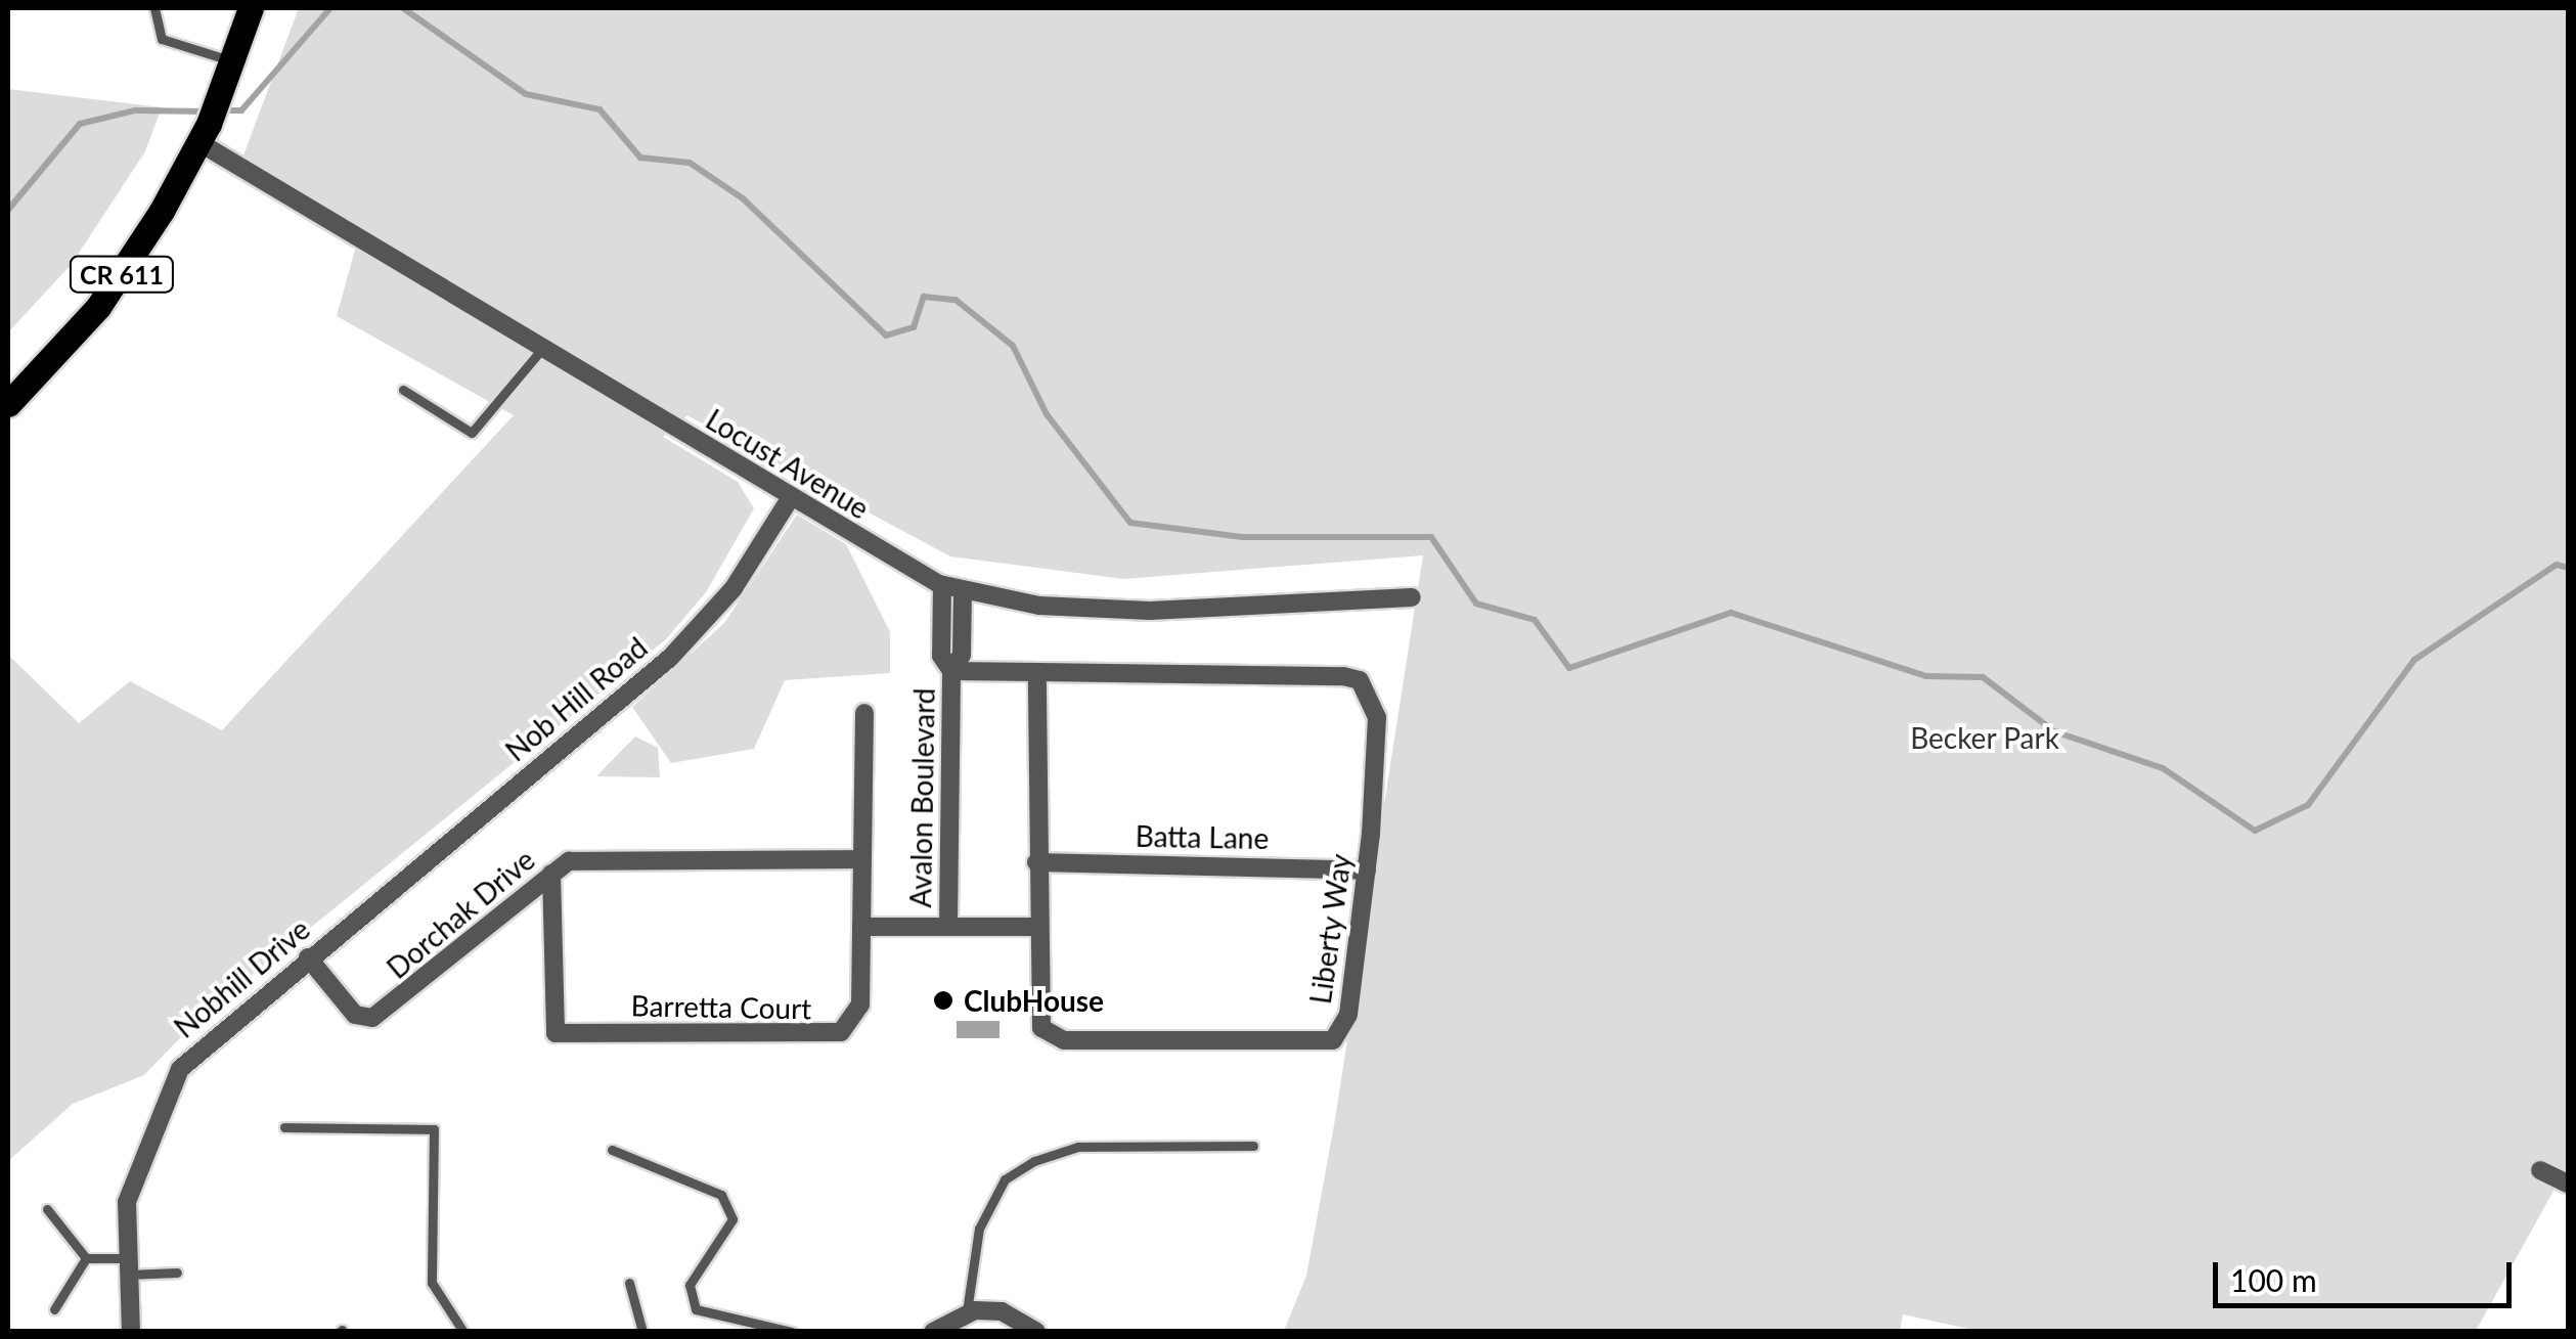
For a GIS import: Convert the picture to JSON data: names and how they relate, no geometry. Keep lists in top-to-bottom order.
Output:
{
  "streets": {
    "main road": ["CR 611"],
    "street": [
      "Locust Avenue",
      "Nob Hill Road",
      "Avalon Boulevard",
      "Batta Lane",
      "Dorchak Drive",
      "Liberty Way",
      "Nobhill Drive",
      "Barretta Court"
    ]
  },
  "crossings": [
    ["CR 611", "Locust Avenue"],
    ["Locust Avenue", "Nob Hill Road"],
    ["Locust Avenue", "Avalon Boulevard"],
    ["Nob Hill Road", "Nobhill Drive"],
    ["Avalon Boulevard", "Liberty Way"],
    ["Avalon Boulevard", "Barretta Court"],
    ["Batta Lane", "Liberty Way"],
    ["Dorchak Drive", "Nobhill Drive"],
    ["Dorchak Drive", "Barretta Court"]
  ],
  "parks": ["Becker Park"],
  "places": ["ClubHouse"],
  "scale_bar": "100 m"
}
